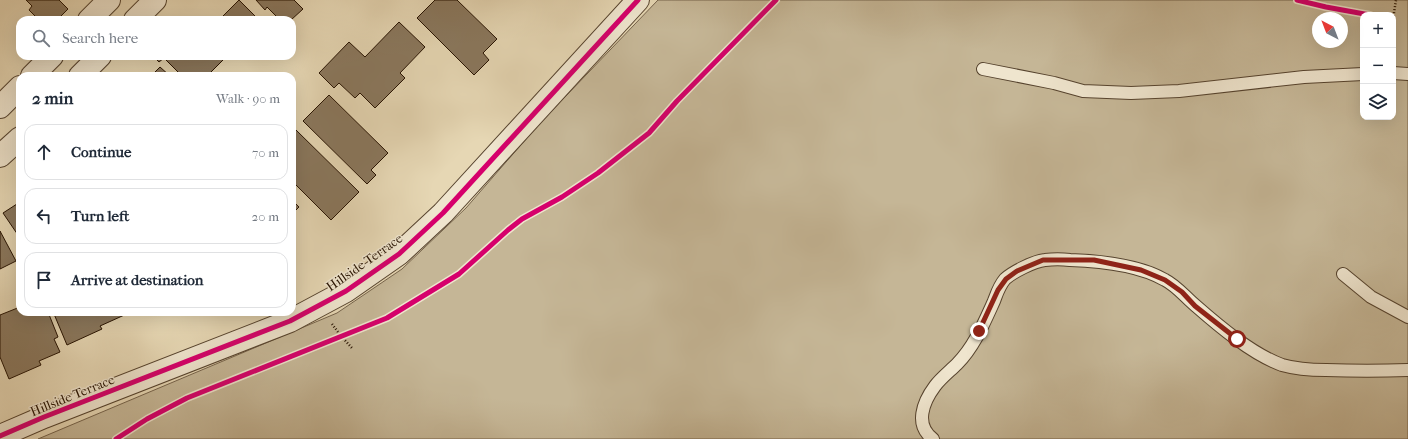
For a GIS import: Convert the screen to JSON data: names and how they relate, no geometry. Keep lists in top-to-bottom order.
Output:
{
  "streets": {
    "street": ["Hillside Terrace"]
  },
  "north": "top left",
  "page": {
    "map_buttons": ["+", "−"],
    "search": "Search here",
    "heading": ["2 min", "Walk · 90 m"],
    "list": [
      ["Continue", "70 m"],
      ["Turn left", "20 m"],
      "Arrive at destination"
    ]
  }
}
